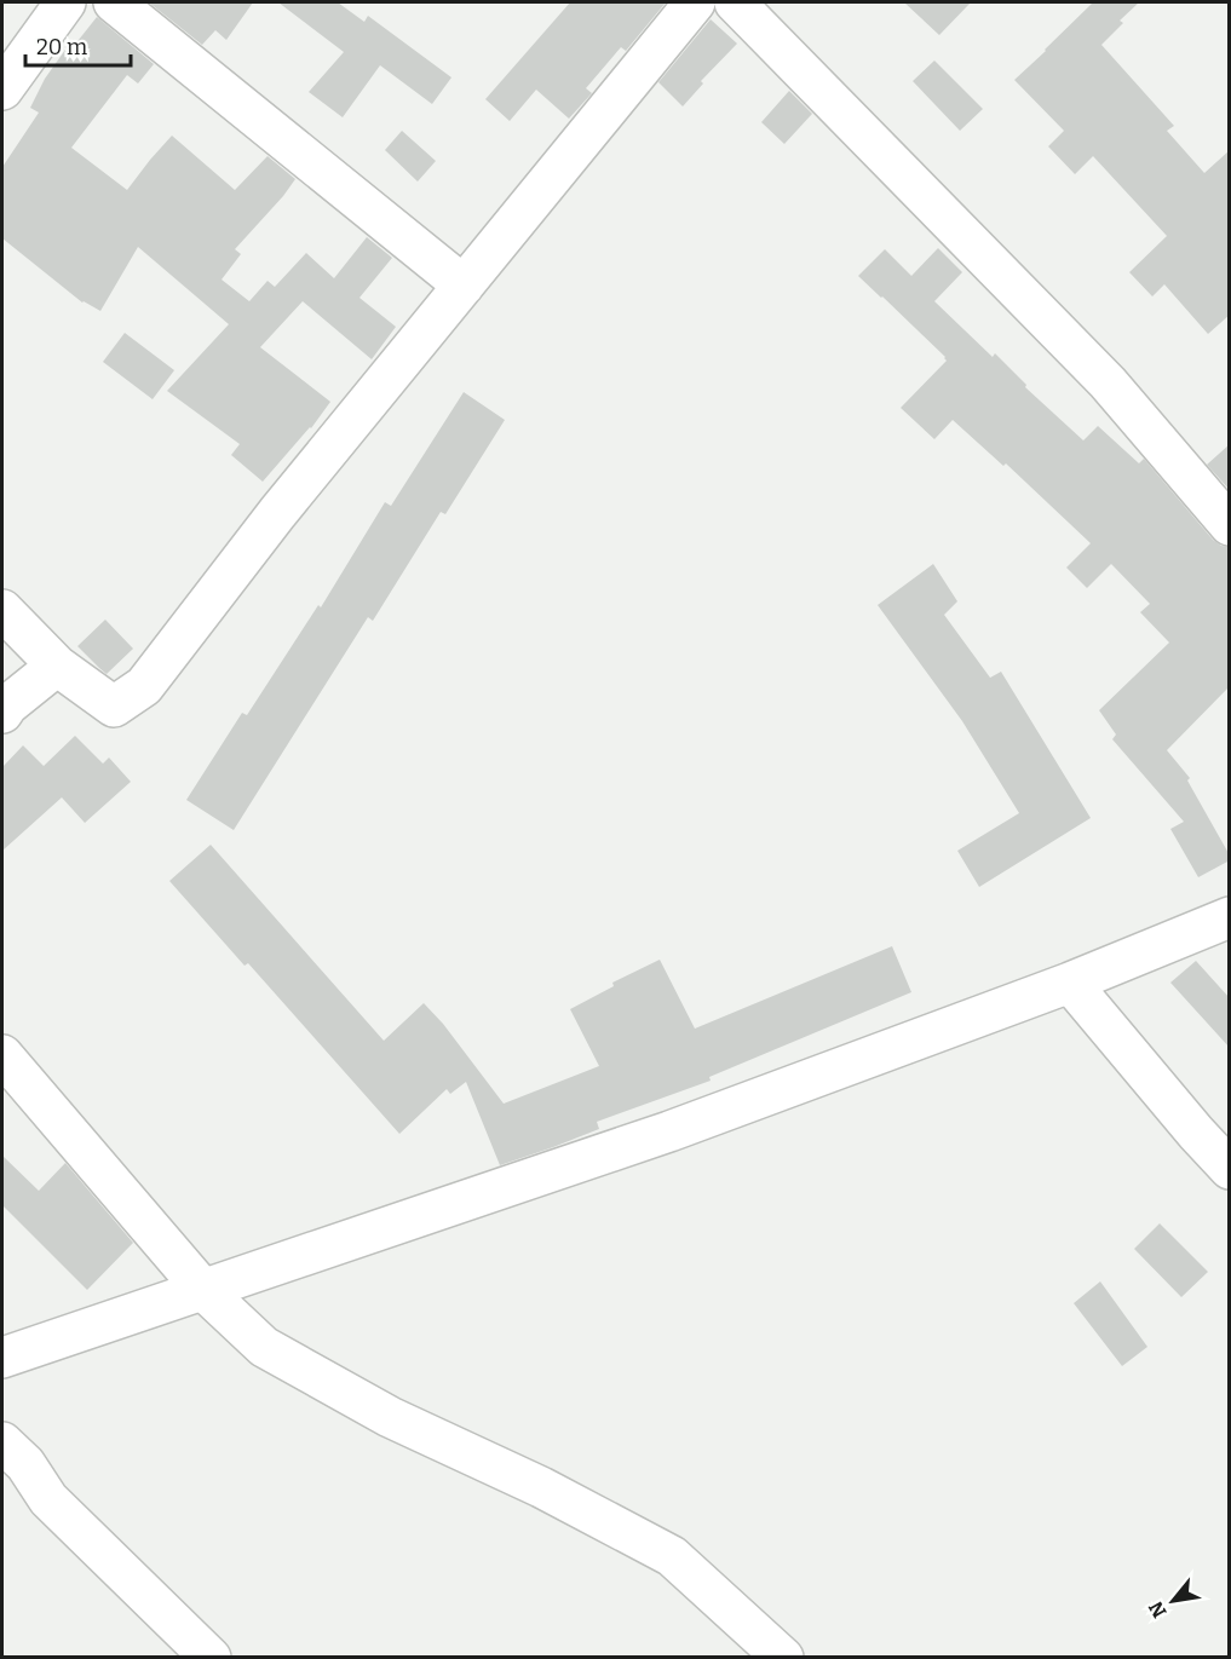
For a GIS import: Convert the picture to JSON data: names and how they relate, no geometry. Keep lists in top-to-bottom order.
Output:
{
  "scale_bar": "20 m",
  "north": "bottom left"
}
